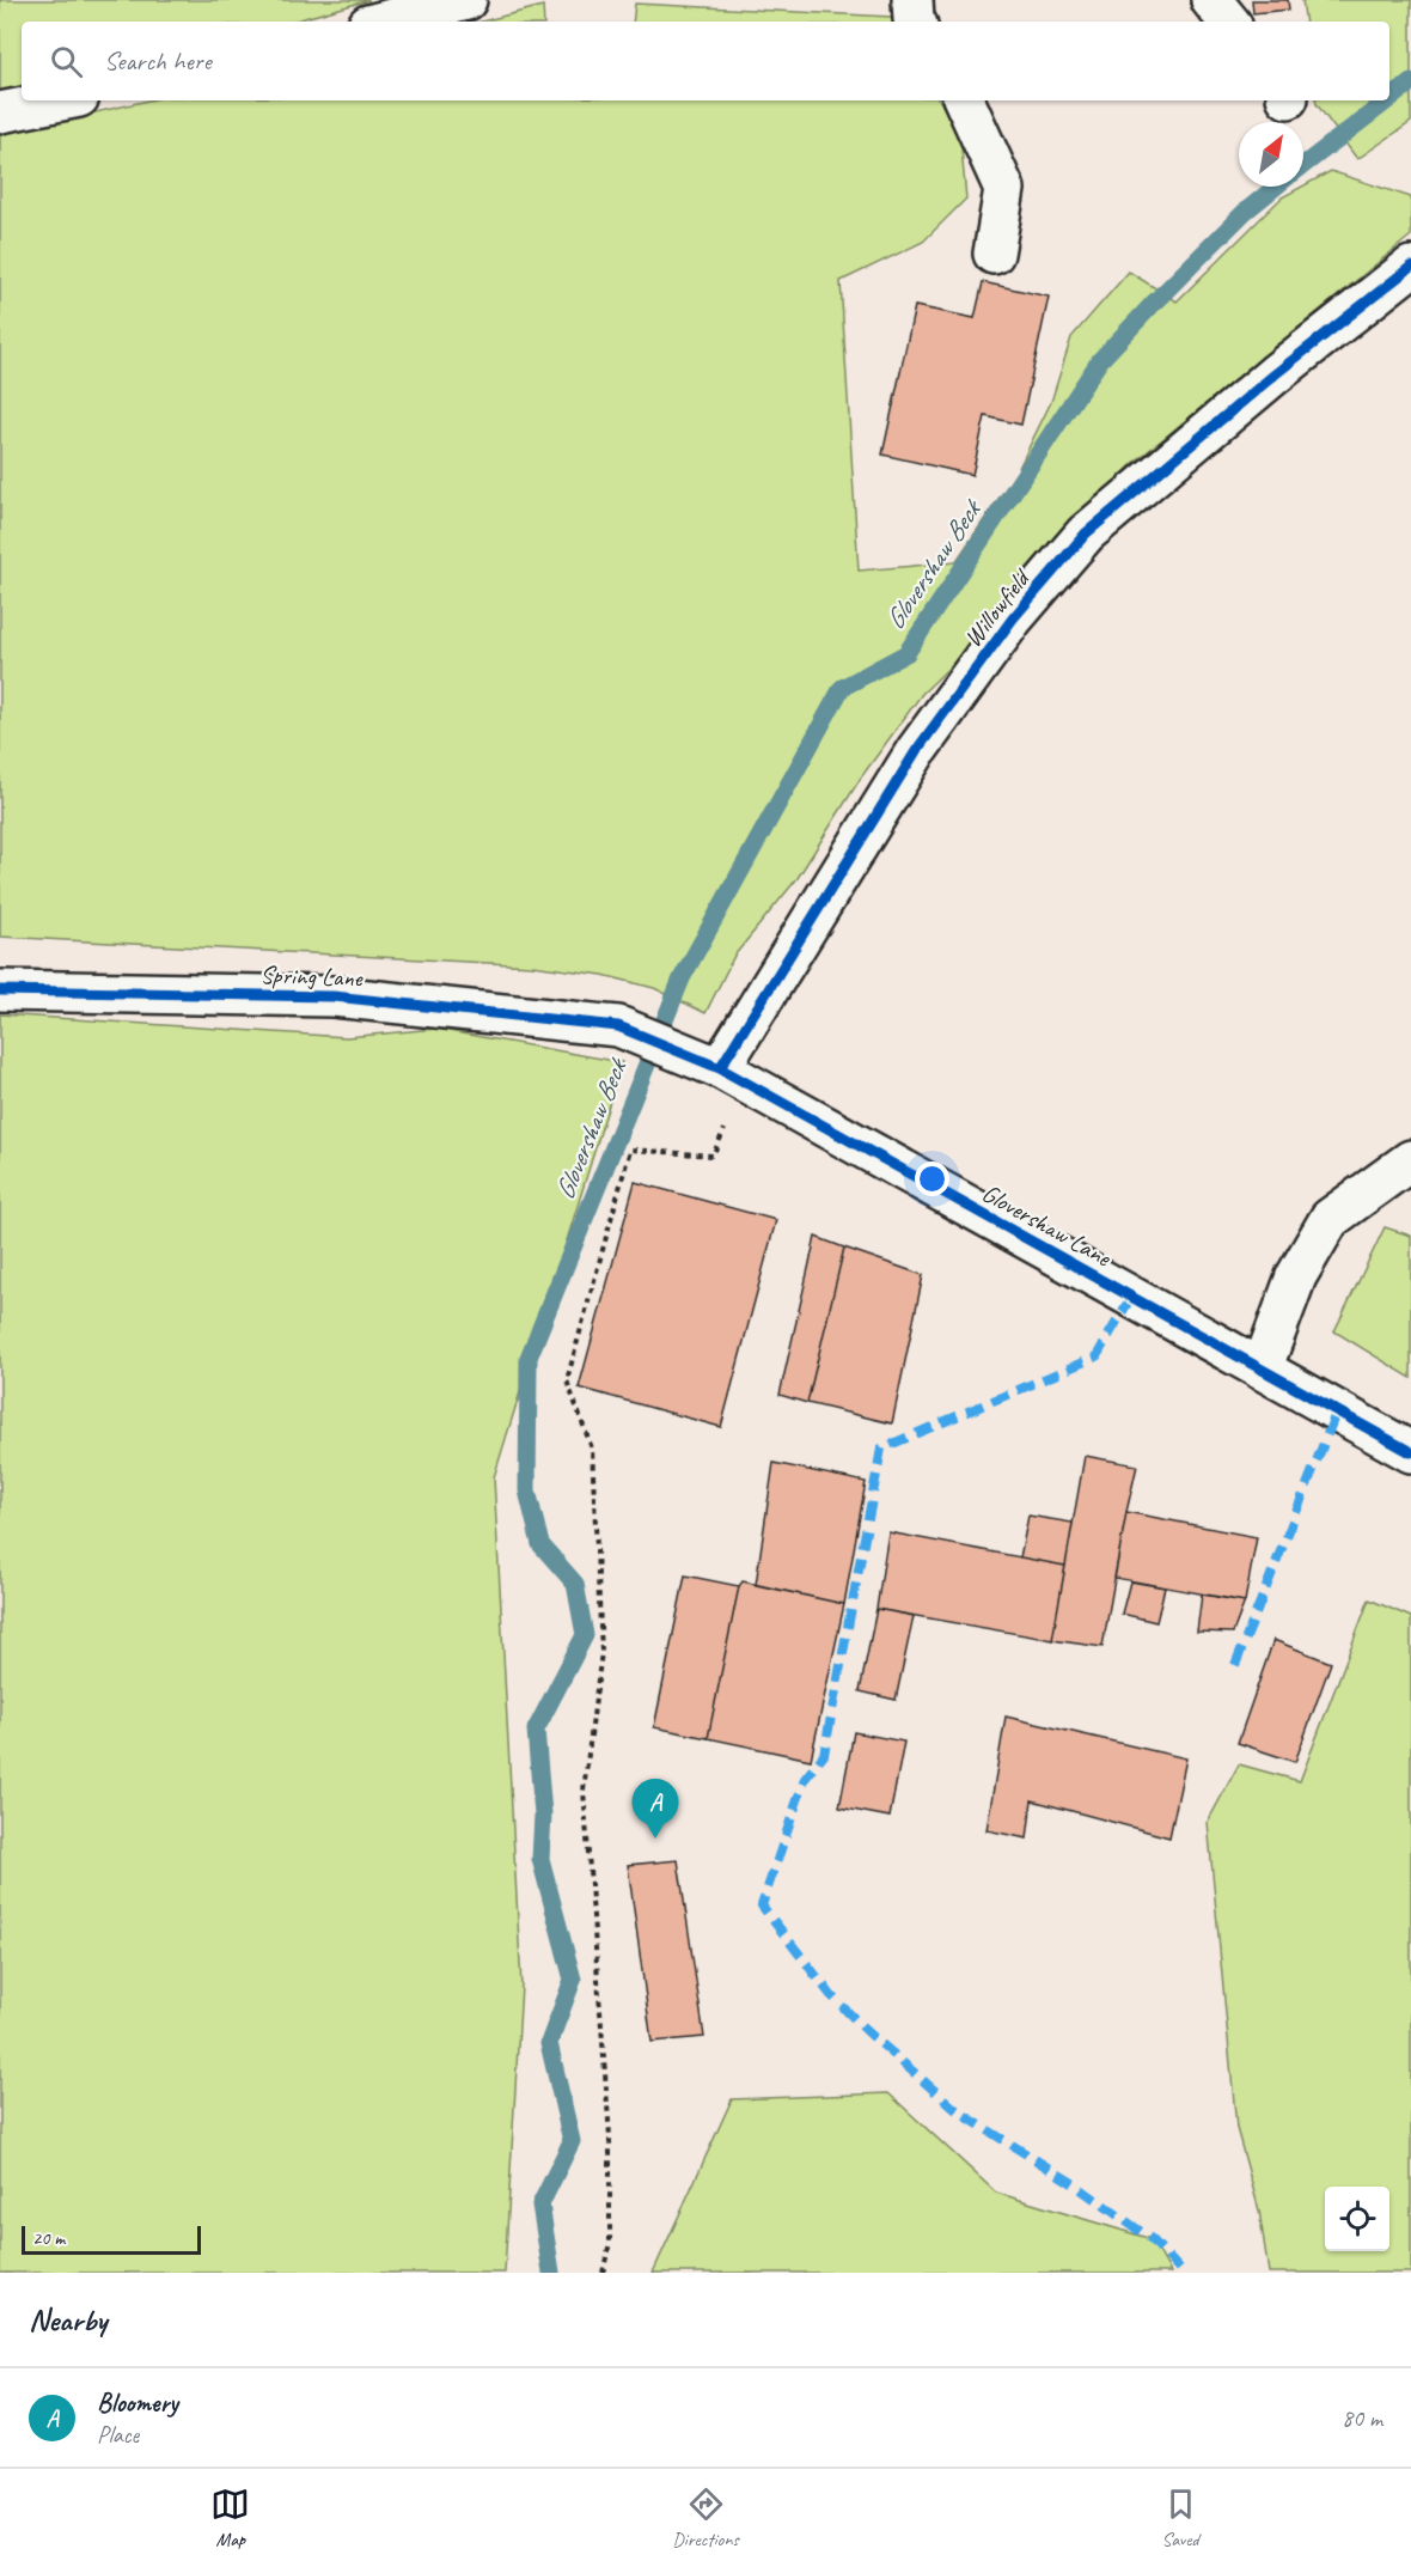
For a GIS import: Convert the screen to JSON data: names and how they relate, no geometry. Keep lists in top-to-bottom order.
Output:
{
  "streets": {
    "street": ["Willowfield", "Spring Lane", "Glovershaw Lane"]
  },
  "crossings": [
    ["Willowfield", "Glovershaw Lane"],
    ["Spring Lane", "Glovershaw Lane"]
  ],
  "water": ["Glovershaw Beck"],
  "scale_bar": "20 m",
  "north": "top right",
  "page": {
    "search": "Search here",
    "pins": "A",
    "scale": "20 m",
    "heading": "Nearby",
    "list": [
      {
        "mark": "A",
        "name": "Bloomery",
        "note": "Place",
        "value": "80 m"
      }
    ],
    "nav": ["Map", "Directions", "Saved"]
  }
}
